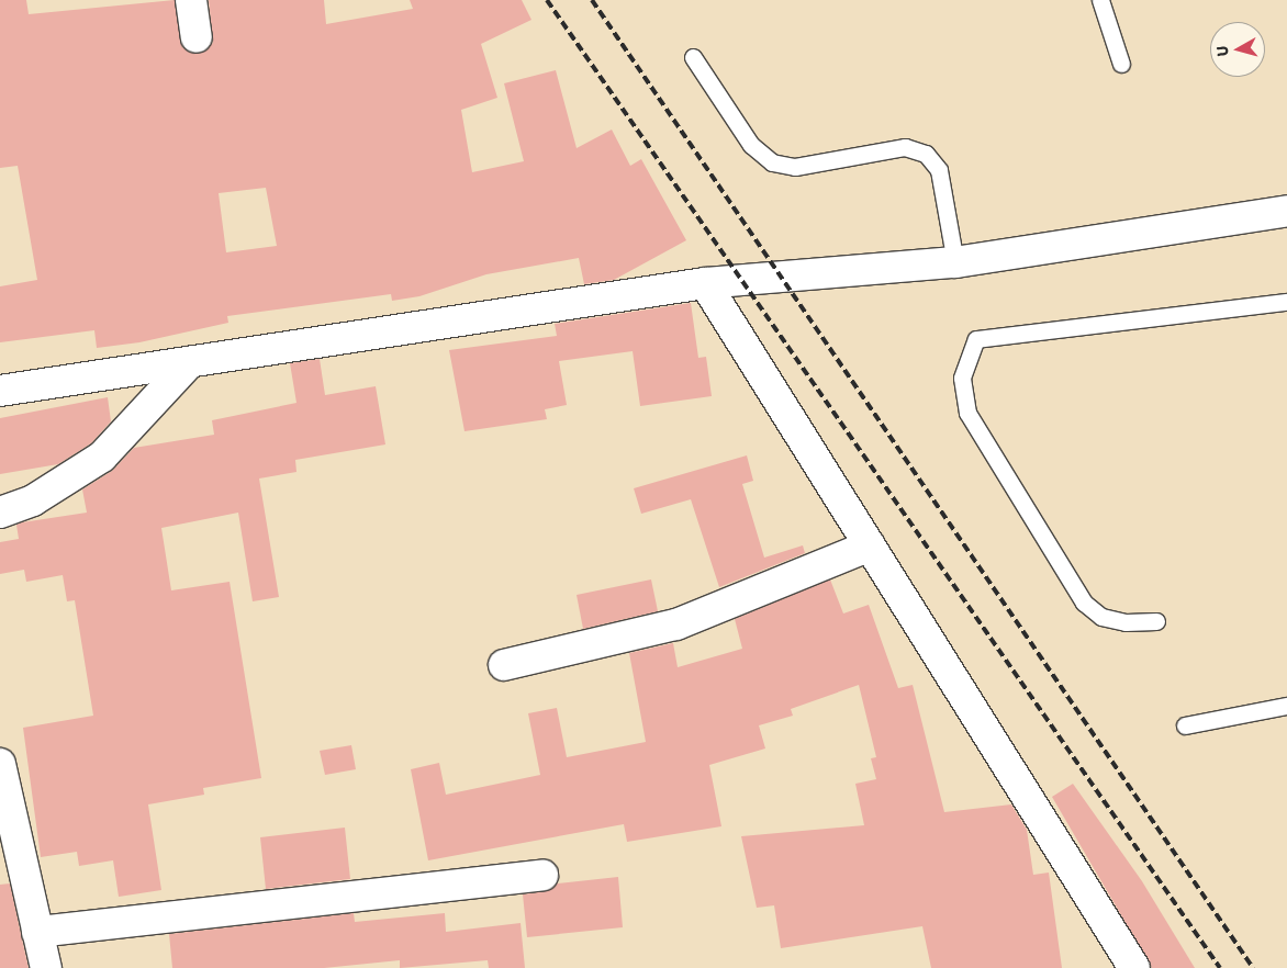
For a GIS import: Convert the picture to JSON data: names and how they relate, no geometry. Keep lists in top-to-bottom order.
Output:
{
  "north": "left"
}
